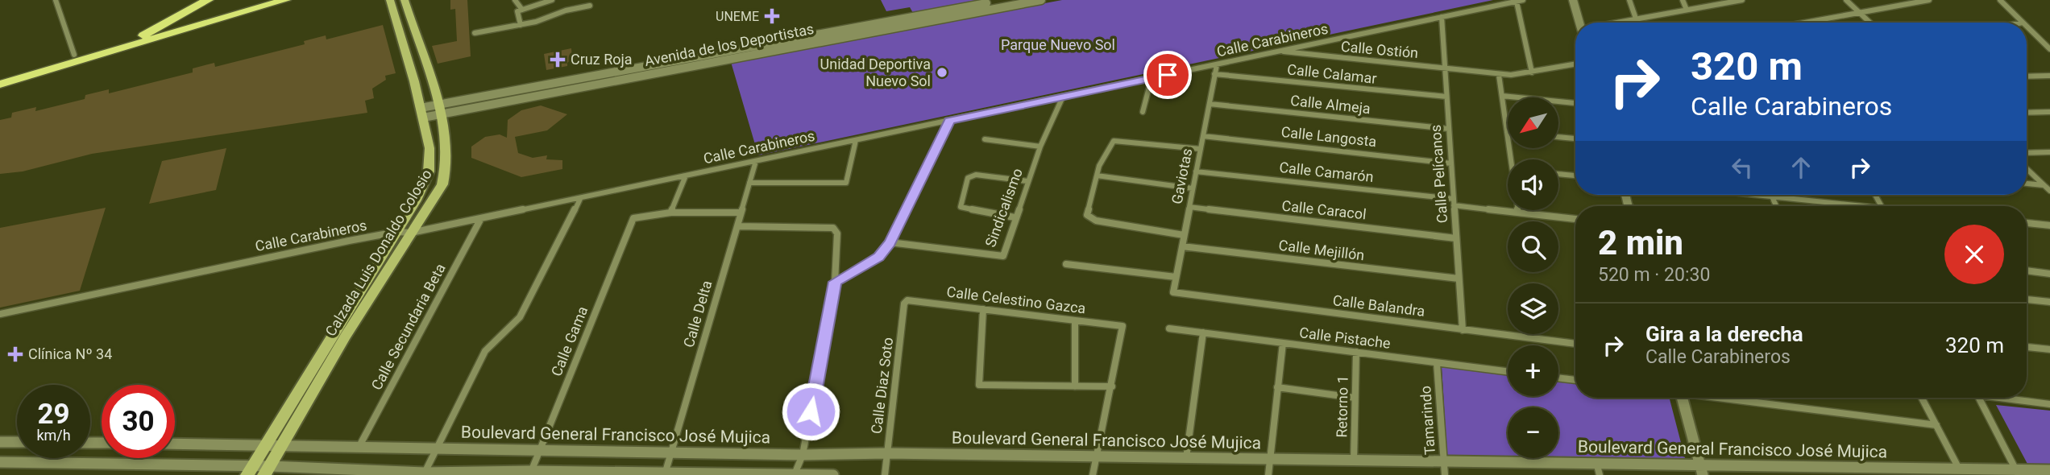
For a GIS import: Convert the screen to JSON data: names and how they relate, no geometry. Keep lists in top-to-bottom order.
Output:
{
  "streets": {
    "main road": ["Calzada Luis Donaldo Colosio"],
    "street": [
      "Calle Carabineros",
      "Avenida de los Deportistas",
      "Calle Ostión",
      "Calle Calamar",
      "Calle Almeja",
      "Calle Langosta",
      "Calle Camarón",
      "Calle Pelícanos",
      "Gaviotas",
      "Sindicalismo",
      "Calle Caracol",
      "Calle Mejillón",
      "Calle Celestino Gazca",
      "Calle Balandra",
      "Calle Delta",
      "Calle Secundaria Beta",
      "Calle Pistache",
      "Calle Gama",
      "Calle Diaz Soto",
      "Retorno 1",
      "Tamarindo",
      "Boulevard General Francisco José Mujica"
    ]
  },
  "crossings": [
    ["Calle Carabineros", "Calle Ostión"],
    ["Calle Carabineros", "Calle Pelícanos"],
    ["Calle Carabineros", "Gaviotas"],
    ["Calle Carabineros", "Sindicalismo"],
    ["Calle Carabineros", "Calzada Luis Donaldo Colosio"],
    ["Calle Carabineros", "Calle Delta"],
    ["Calle Carabineros", "Calle Secundaria Beta"],
    ["Avenida de los Deportistas", "Calzada Luis Donaldo Colosio"],
    ["Calle Ostión", "Calle Pelícanos"],
    ["Calle Calamar", "Calle Pelícanos"],
    ["Calle Calamar", "Gaviotas"],
    ["Calle Almeja", "Calle Pelícanos"],
    ["Calle Almeja", "Gaviotas"],
    ["Calle Langosta", "Calle Pelícanos"],
    ["Calle Langosta", "Gaviotas"],
    ["Calle Camarón", "Calle Pelícanos"],
    ["Calle Camarón", "Gaviotas"],
    ["Calle Pelícanos", "Calle Caracol"],
    ["Calle Pelícanos", "Calle Mejillón"],
    ["Calle Pelícanos", "Calle Balandra"],
    ["Gaviotas", "Calle Caracol"],
    ["Gaviotas", "Calle Mejillón"],
    ["Gaviotas", "Calle Balandra"],
    ["Calzada Luis Donaldo Colosio", "Boulevard General Francisco José Mujica"],
    ["Calle Celestino Gazca", "Calle Diaz Soto"],
    ["Calle Delta", "Boulevard General Francisco José Mujica"],
    ["Calle Secundaria Beta", "Boulevard General Francisco José Mujica"],
    ["Calle Pistache", "Retorno 1"],
    ["Calle Pistache", "Tamarindo"],
    ["Calle Gama", "Boulevard General Francisco José Mujica"],
    ["Calle Diaz Soto", "Boulevard General Francisco José Mujica"],
    ["Retorno 1", "Boulevard General Francisco José Mujica"],
    ["Tamarindo", "Boulevard General Francisco José Mujica"]
  ],
  "parks": ["Parque Nuevo Sol"],
  "places": {
    "health": ["UNEME", "Cruz Roja", "Clínica Nº 34"],
    "other": ["Unidad Deportiva Nuevo Sol"]
  },
  "north": "bottom left",
  "page": {
    "turn": ["320 m", "Calle Carabineros"],
    "map_buttons": ["+", "−"],
    "heading": ["2 min", "520 m · 20:30"],
    "list": [
      {
        "name": "Gira a la derecha",
        "note": "Calle Carabineros",
        "value": "320 m"
      }
    ],
    "speed": "29 km/h",
    "limit": "30"
  }
}
